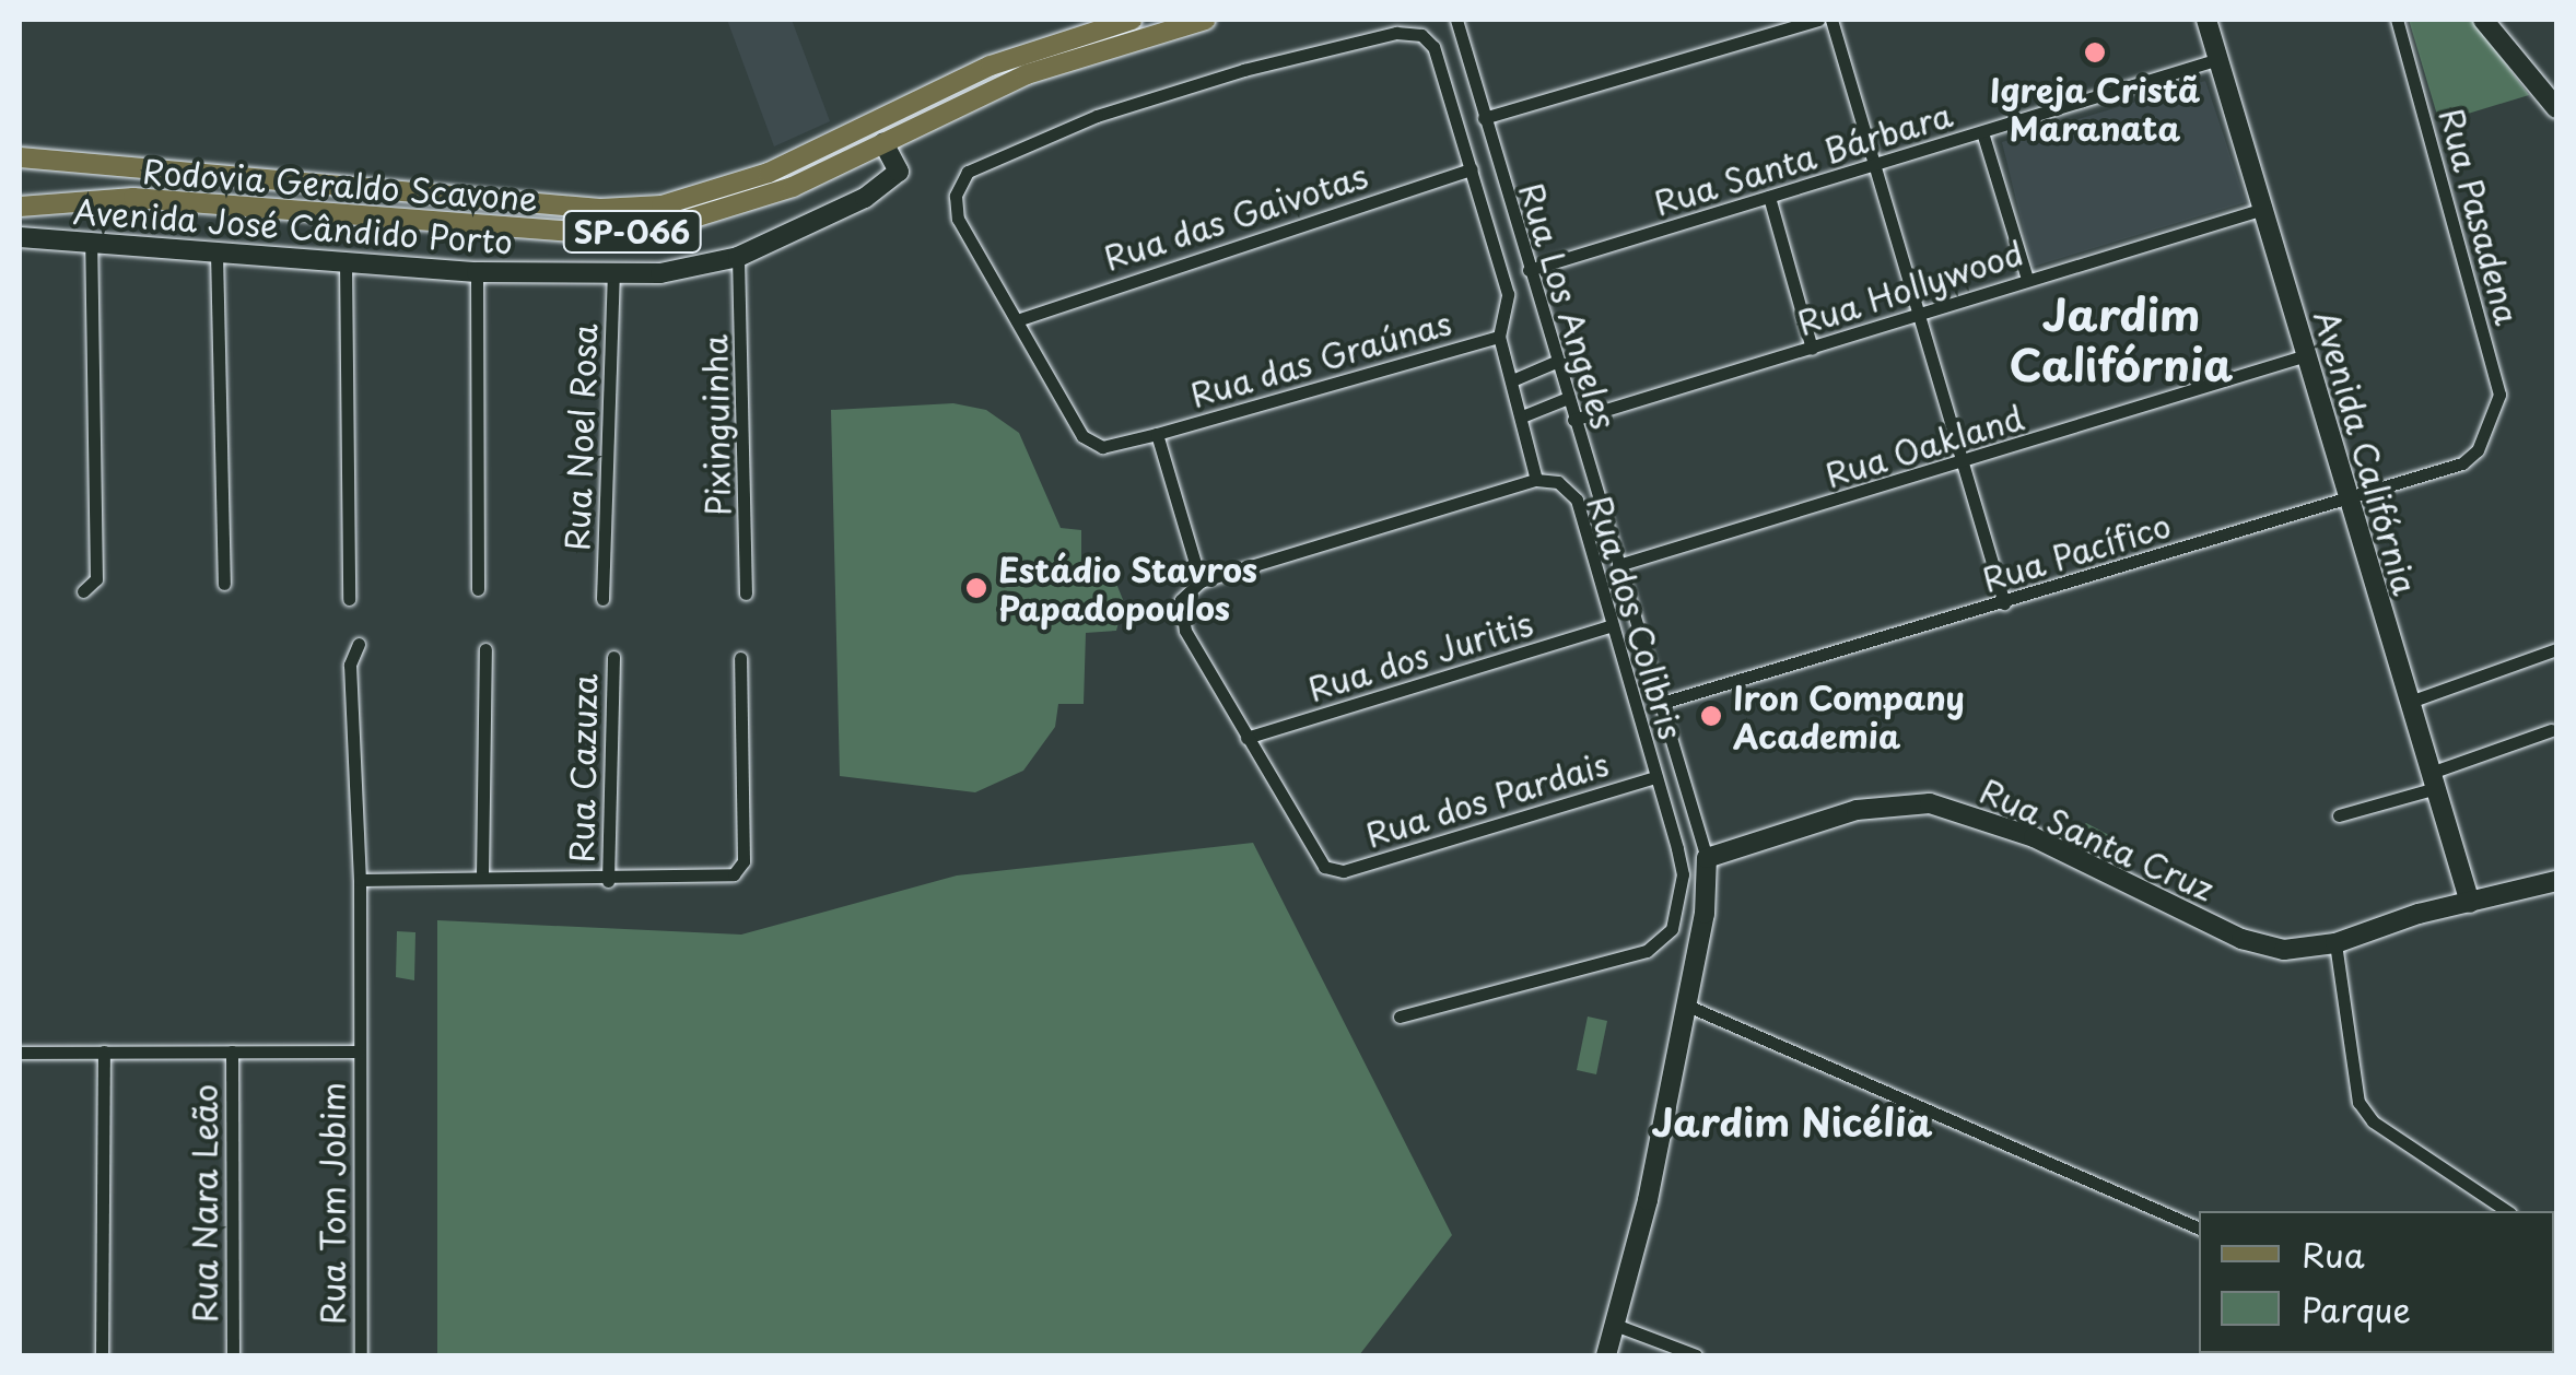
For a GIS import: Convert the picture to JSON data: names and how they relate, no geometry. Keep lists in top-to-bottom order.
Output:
{
  "streets": {
    "main road": ["Rodovia Geraldo Scavone", "SP-066"],
    "street": [
      "Rua Santa Bárbara",
      "Rua das Gaivotas",
      "Rua Pasadena",
      "Avenida José Cândido Porto",
      "Rua Hollywood",
      "Rua Los Angeles",
      "Rua das Graúnas",
      "Pixinguinha",
      "Rua Noel Rosa",
      "Rua Oakland",
      "Avenida Califórnia",
      "Rua Pacífico",
      "Rua dos Colibris",
      "Rua dos Juritis",
      "Rua Cazuza",
      "Rua dos Pardais",
      "Rua Santa Cruz",
      "Rua Nara Leão",
      "Rua Tom Jobim"
    ]
  },
  "crossings": [
    ["Rua Santa Bárbara", "Rua Los Angeles"],
    ["Rua Santa Bárbara", "Avenida Califórnia"],
    ["Rodovia Geraldo Scavone", "Avenida José Cândido Porto"],
    ["Rua das Gaivotas", "Rua das Graúnas"],
    ["Rua das Gaivotas", "Rua dos Colibris"],
    ["Rua Pasadena", "Rua Pacífico"],
    ["Avenida José Cândido Porto", "Pixinguinha"],
    ["Avenida José Cândido Porto", "Rua Noel Rosa"],
    ["Rua Hollywood", "Rua Los Angeles"],
    ["Rua Hollywood", "Avenida Califórnia"],
    ["Rua Los Angeles", "Rua Oakland"],
    ["Rua Los Angeles", "Rua Pacífico"],
    ["Rua Los Angeles", "Rua Santa Cruz"],
    ["Rua das Graúnas", "Rua dos Colibris"],
    ["Rua Oakland", "Avenida Califórnia"],
    ["Avenida Califórnia", "Rua Pacífico"],
    ["Rua dos Colibris", "Rua dos Juritis"],
    ["Rua dos Colibris", "Rua dos Pardais"],
    ["Rua dos Juritis", "Rua dos Pardais"]
  ],
  "districts": ["Jardim Califórnia", "Jardim Nicélia"],
  "places": ["Igreja Cristã Maranata", "Estádio Stavros Papadopoulos", "Iron Company Academia"],
  "legend": ["Rua", "Parque"]
}
